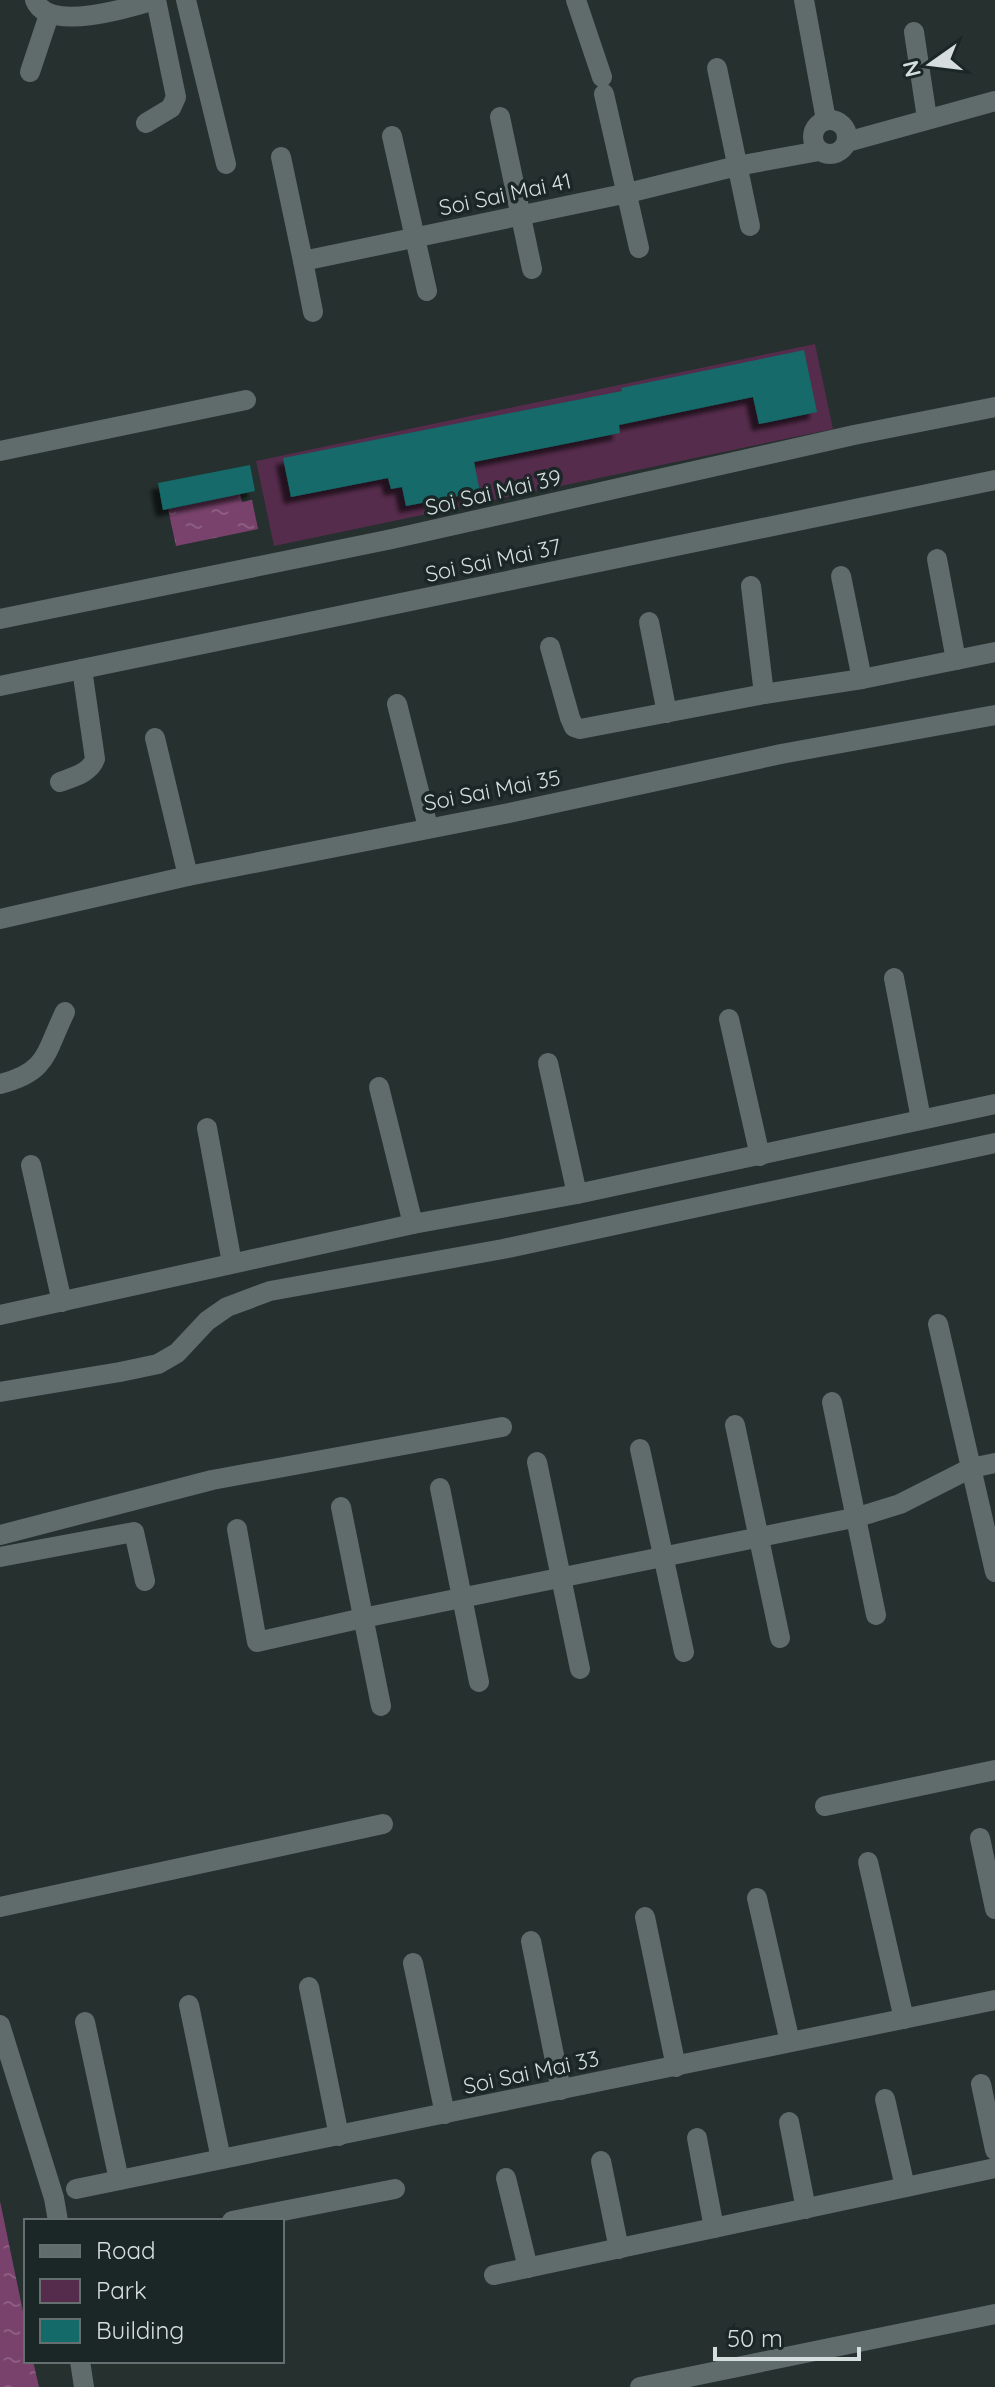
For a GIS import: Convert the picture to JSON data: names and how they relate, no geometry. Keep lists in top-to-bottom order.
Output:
{
  "streets": {
    "street": [
      "Soi Sai Mai 41",
      "Soi Sai Mai 39",
      "Soi Sai Mai 37",
      "Soi Sai Mai 35",
      "Soi Sai Mai 33"
    ]
  },
  "legend": ["Road", "Park", "Building"],
  "scale_bar": "50 m",
  "north": "left"
}
